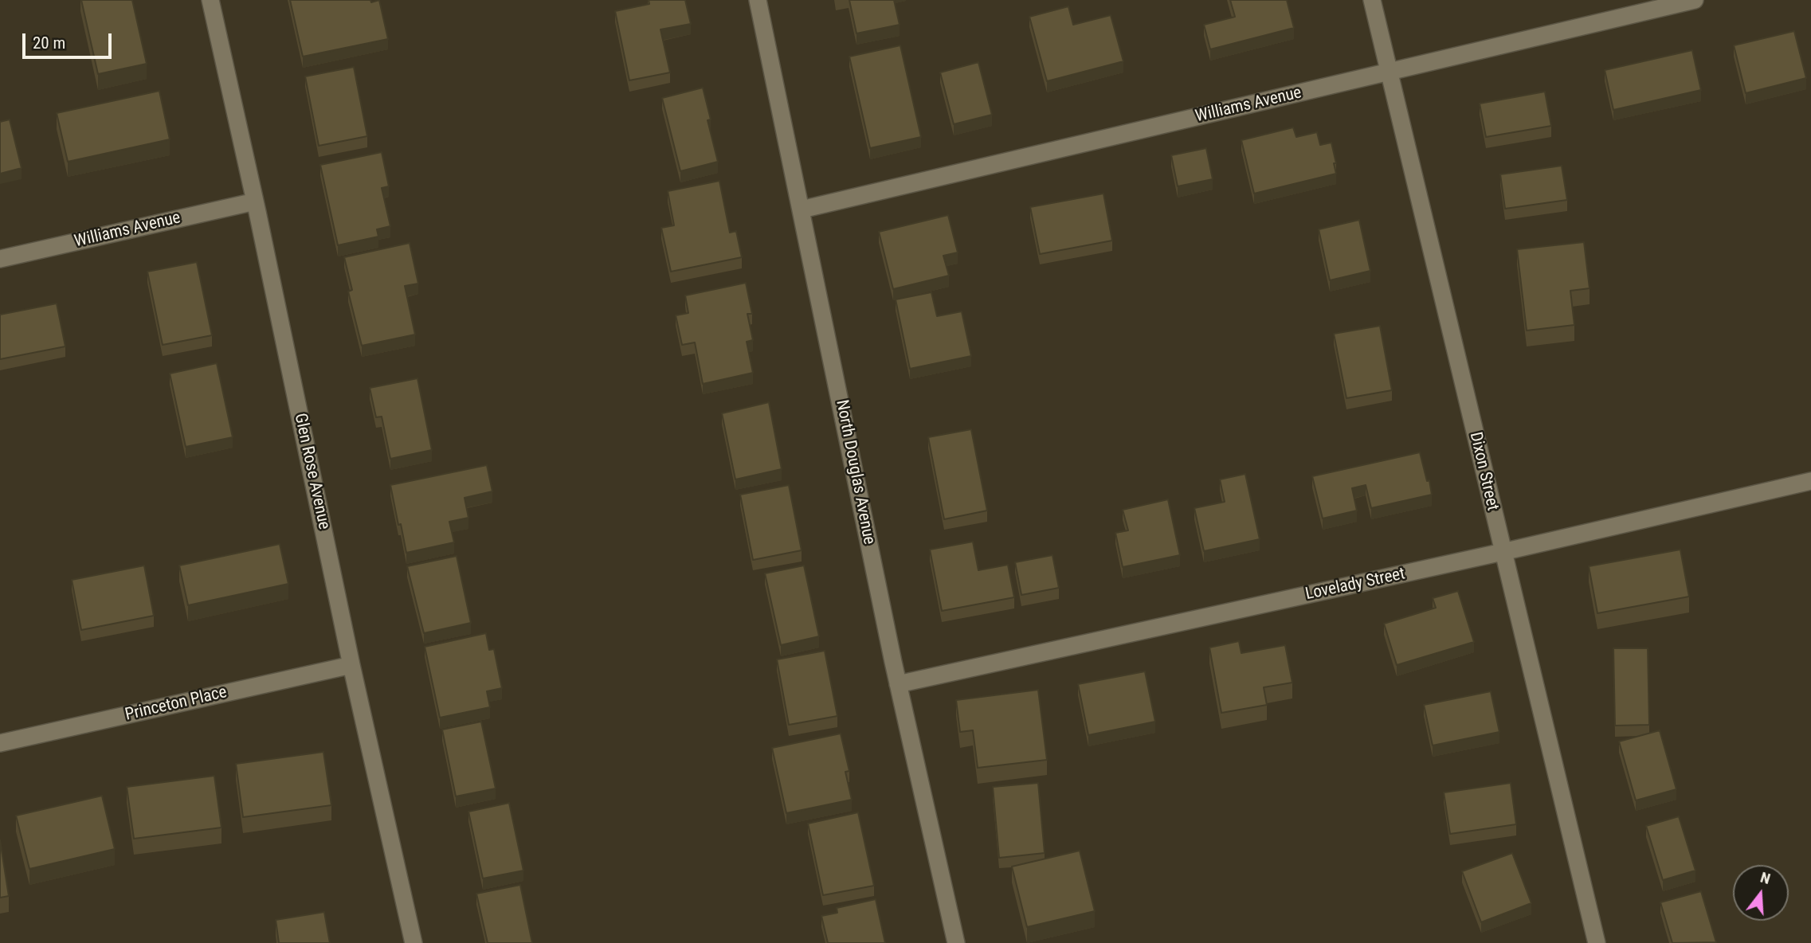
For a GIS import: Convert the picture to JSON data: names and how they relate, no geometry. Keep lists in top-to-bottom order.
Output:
{
  "streets": {
    "street": [
      "Williams Avenue",
      "Glen Rose Avenue",
      "Dixon Street",
      "North Douglas Avenue",
      "Lovelady Street",
      "Princeton Place"
    ]
  },
  "crossings": [
    ["Williams Avenue", "Glen Rose Avenue"],
    ["Williams Avenue", "Dixon Street"],
    ["Williams Avenue", "North Douglas Avenue"],
    ["Glen Rose Avenue", "Princeton Place"],
    ["Dixon Street", "Lovelady Street"],
    ["North Douglas Avenue", "Lovelady Street"]
  ],
  "scale_bar": "20 m",
  "north": "top"
}
